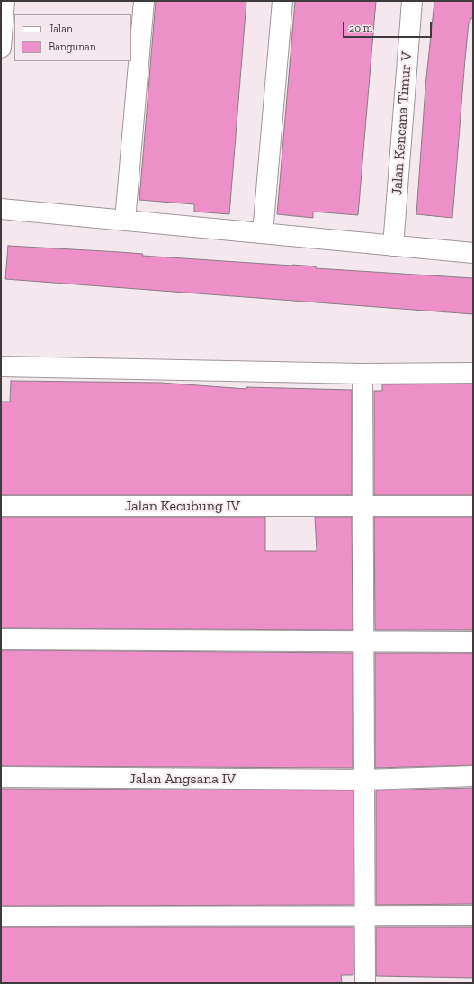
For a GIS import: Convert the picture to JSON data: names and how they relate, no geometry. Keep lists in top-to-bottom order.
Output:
{
  "streets": {
    "street": ["Jalan Kencana Timur V", "Jalan Kecubung IV", "Jalan Angsana IV"]
  },
  "legend": ["Jalan", "Bangunan"],
  "scale_bar": "20 m"
}
